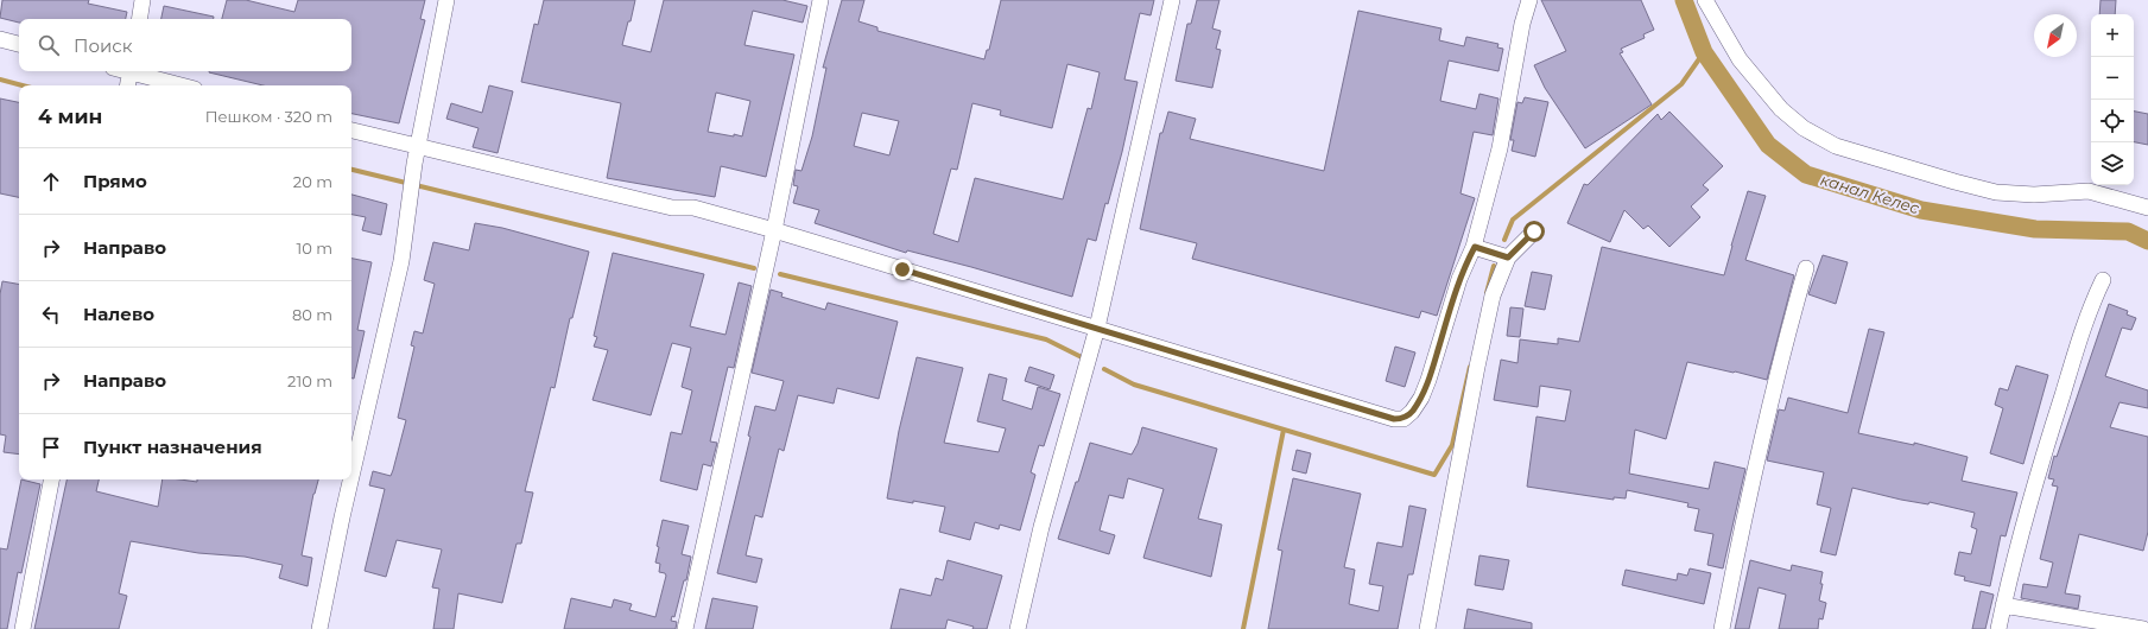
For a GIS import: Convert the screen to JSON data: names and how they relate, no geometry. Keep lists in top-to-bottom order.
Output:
{
  "water": ["канал Келес"],
  "north": "bottom left",
  "page": {
    "map_buttons": ["+", "−"],
    "search": "Поиск",
    "heading": ["4 мин", "Пешком · 320 m"],
    "list": [
      ["Прямо", "20 m"],
      ["Направо", "10 m"],
      ["Налево", "80 m"],
      ["Направо", "210 m"],
      "Пункт назначения"
    ]
  }
}
